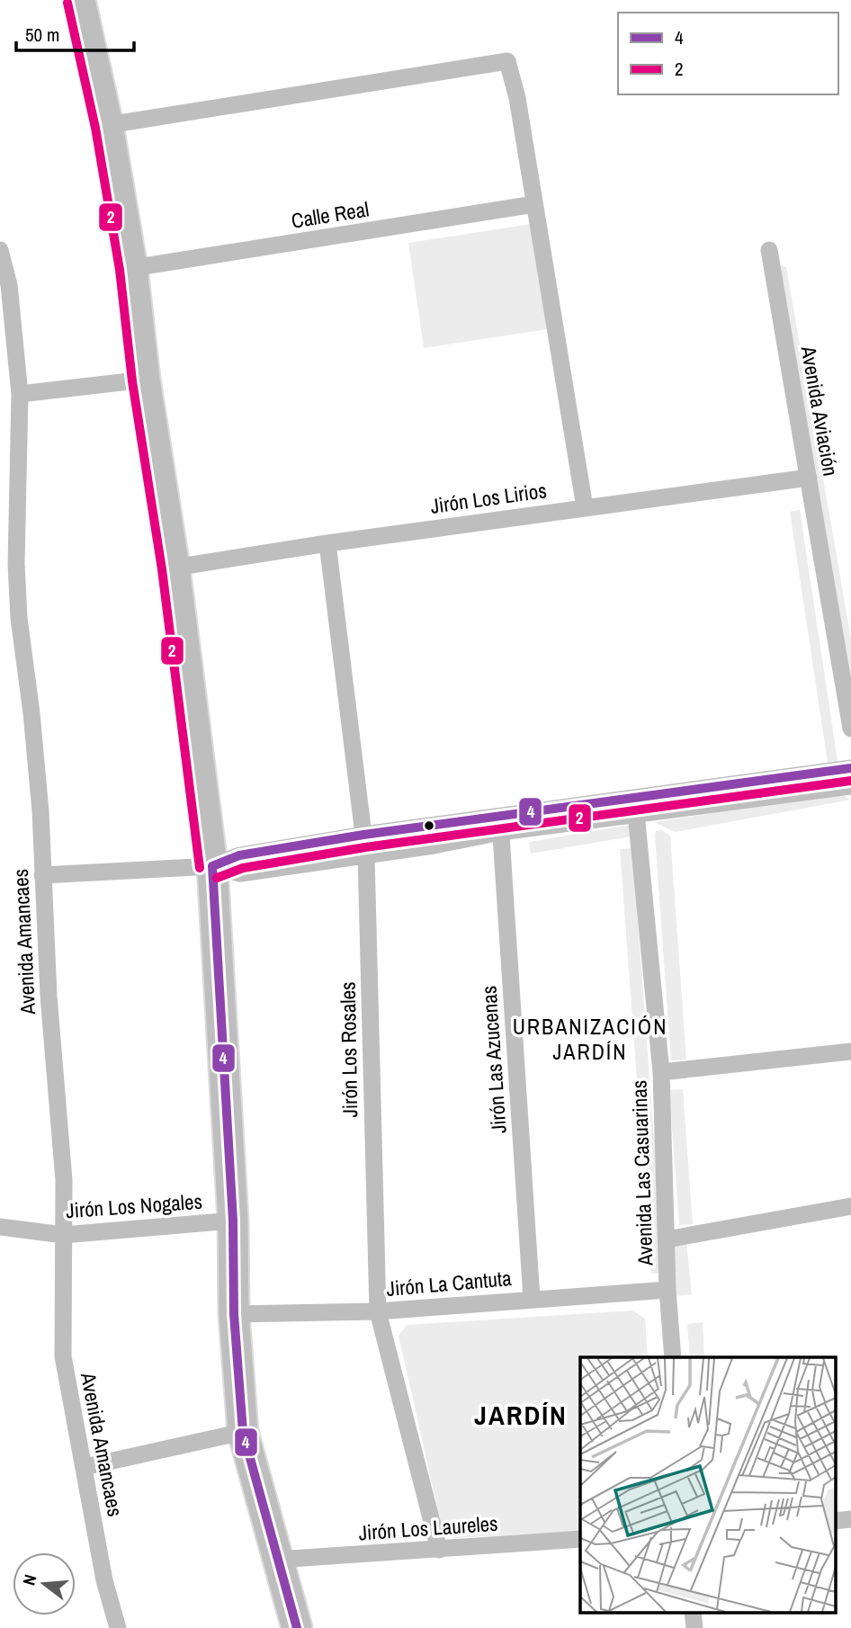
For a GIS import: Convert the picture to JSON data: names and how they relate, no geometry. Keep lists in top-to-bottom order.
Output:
{
  "streets": {
    "street": [
      "Calle Real",
      "Avenida Aviación",
      "Jirón Los Lirios",
      "Avenida Amancaes",
      "Jirón Los Rosales",
      "Jirón Las Azucenas",
      "Avenida Las Casuarinas",
      "Jirón Los Nogales",
      "Jirón La Cantuta",
      "Jirón Los Laureles"
    ]
  },
  "crossings": [
    ["Avenida Aviación", "Jirón Los Lirios"],
    ["Jirón Los Lirios", "Jirón Los Rosales"],
    ["Avenida Amancaes", "Jirón Los Nogales"],
    ["Jirón Los Rosales", "Jirón La Cantuta"],
    ["Jirón Los Rosales", "Jirón Los Laureles"],
    ["Jirón Las Azucenas", "Jirón La Cantuta"],
    ["Avenida Las Casuarinas", "Jirón La Cantuta"]
  ],
  "districts": ["URBANIZACIÓN JARDÍN", "JARDÍN"],
  "lines": ["transit line 2", "transit line 4"],
  "legend": ["4", "2"],
  "scale_bar": "50 m",
  "north": "left"
}
